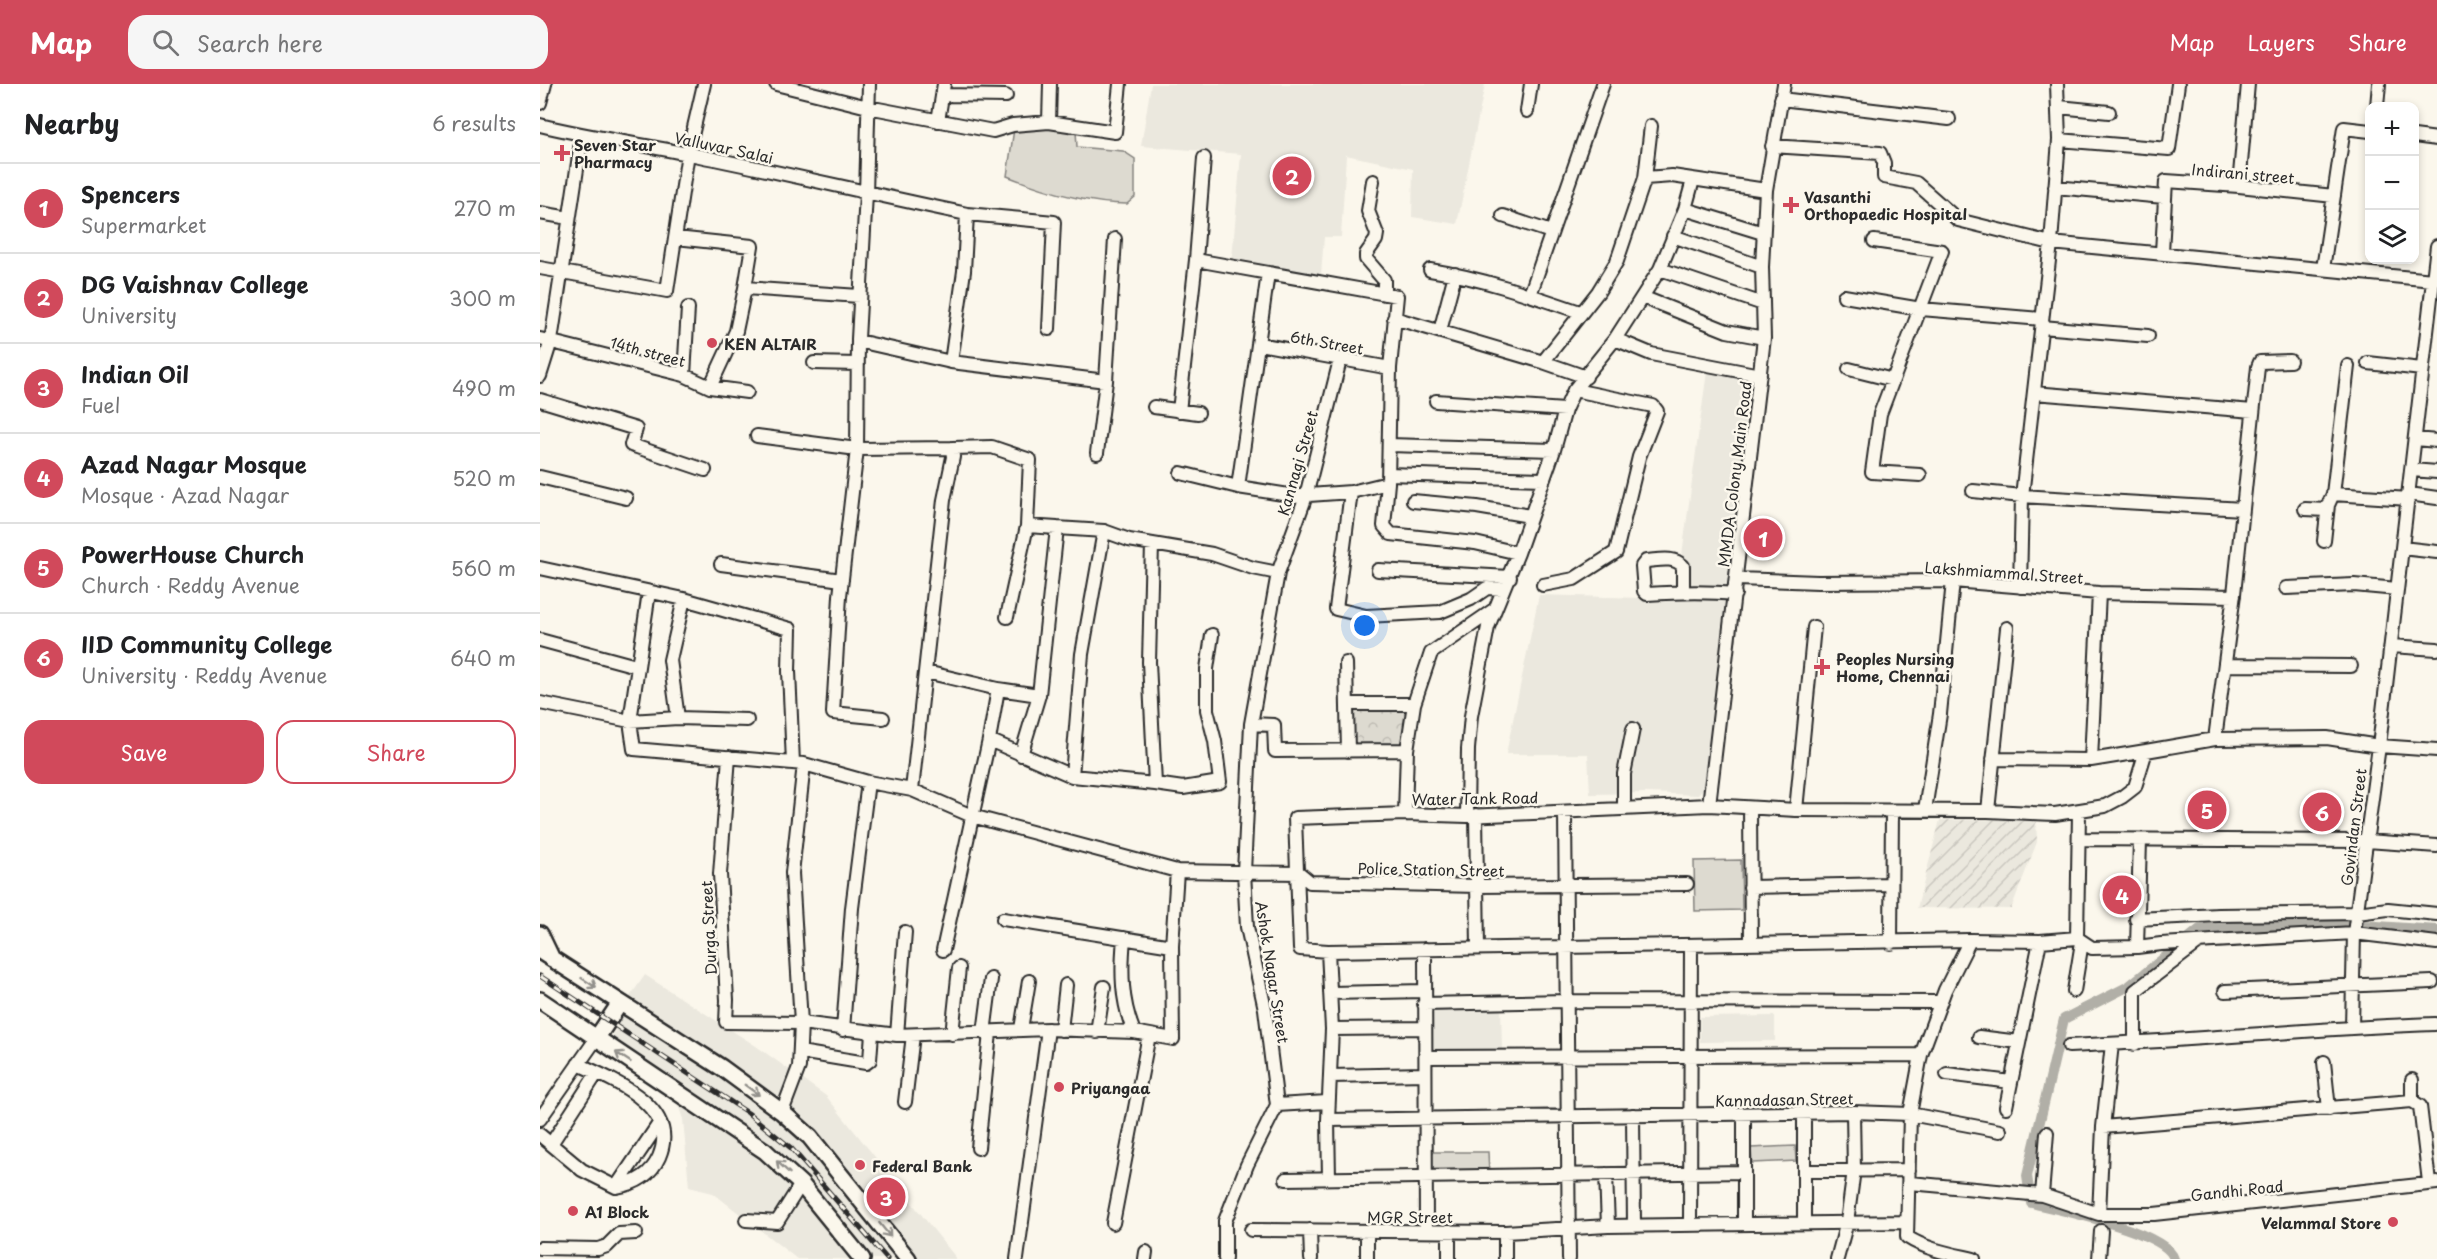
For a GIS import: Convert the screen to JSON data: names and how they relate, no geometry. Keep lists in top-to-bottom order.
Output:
{
  "streets": {
    "street": [
      "Valluvar Salai",
      "Indirani street",
      "6th Street",
      "14th street",
      "Kannagi Street",
      "MMDA Colony Main Road",
      "Lakshmiammal Street",
      "Water Tank Road",
      "Govindan Street",
      "Police Station Street",
      "Durga Street",
      "Ashok Nagar Street",
      "Kannadasan Street",
      "Gandhi Road",
      "MGR Street"
    ]
  },
  "crossings": [
    ["6th Street", "Kannagi Street"],
    ["Kannagi Street", "Ashok Nagar Street"],
    ["MMDA Colony Main Road", "Lakshmiammal Street"],
    ["MMDA Colony Main Road", "Water Tank Road"],
    ["Water Tank Road", "Police Station Street"],
    ["Police Station Street", "Durga Street"],
    ["Police Station Street", "Ashok Nagar Street"]
  ],
  "places": {
    "health": ["Seven Star Pharmacy", "Vasanthi Orthopaedic Hospital", "Peoples Nursing Home, Chennai"],
    "other": [
      "KEN ALTAIR",
      "Priyangaa",
      "Federal Bank",
      "A1 Block",
      "Velammal Store"
    ]
  },
  "page": {
    "header": "Map",
    "search": "Search here",
    "nav": ["Map", "Layers", "Share"],
    "heading": ["Nearby", "6 results"],
    "map_buttons": ["+", "−"],
    "pins": [
      "2",
      "1",
      "5",
      "6",
      "4",
      "3"
    ],
    "list": [
      {
        "mark": "1",
        "name": "Spencers",
        "note": "Supermarket",
        "value": "270 m"
      },
      {
        "mark": "2",
        "name": "DG Vaishnav College",
        "note": "University",
        "value": "300 m"
      },
      {
        "mark": "3",
        "name": "Indian Oil",
        "note": "Fuel",
        "value": "490 m"
      },
      {
        "mark": "4",
        "name": "Azad Nagar Mosque",
        "note": "Mosque · Azad Nagar",
        "value": "520 m"
      },
      {
        "mark": "5",
        "name": "PowerHouse Church",
        "note": "Church · Reddy Avenue",
        "value": "560 m"
      },
      {
        "mark": "6",
        "name": "IID Community College",
        "note": "University · Reddy Avenue",
        "value": "640 m"
      }
    ],
    "buttons": ["Save", "Share"]
  }
}
